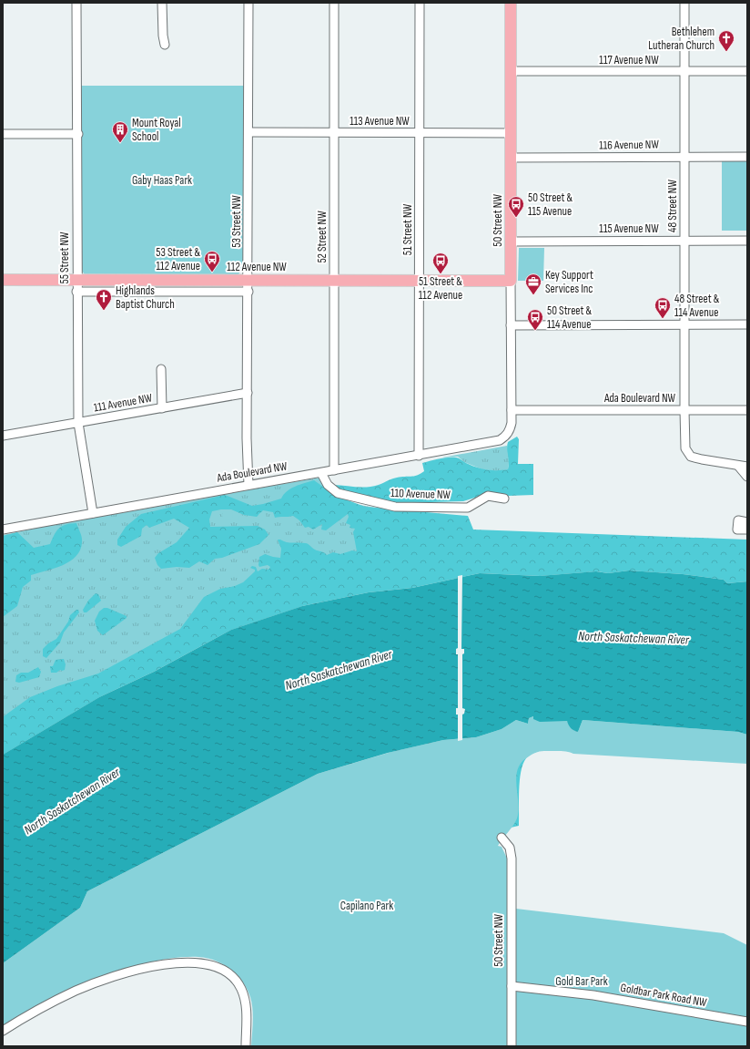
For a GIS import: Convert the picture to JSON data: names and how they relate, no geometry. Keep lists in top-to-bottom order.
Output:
{
  "streets": {
    "main road": ["50 Street NW", "112 Avenue NW"],
    "street": [
      "117 Avenue NW",
      "113 Avenue NW",
      "116 Avenue NW",
      "48 Street NW",
      "53 Street NW",
      "115 Avenue NW",
      "51 Street NW",
      "52 Street NW",
      "55 Street NW",
      "Ada Boulevard NW",
      "111 Avenue NW",
      "110 Avenue NW",
      "Goldbar Park Road NW"
    ]
  },
  "crossings": [
    ["117 Avenue NW", "48 Street NW"],
    ["117 Avenue NW", "50 Street NW"],
    ["113 Avenue NW", "50 Street NW"],
    ["113 Avenue NW", "53 Street NW"],
    ["113 Avenue NW", "51 Street NW"],
    ["113 Avenue NW", "52 Street NW"],
    ["116 Avenue NW", "48 Street NW"],
    ["116 Avenue NW", "50 Street NW"],
    ["48 Street NW", "115 Avenue NW"],
    ["48 Street NW", "Ada Boulevard NW"],
    ["50 Street NW", "115 Avenue NW"],
    ["50 Street NW", "112 Avenue NW"],
    ["50 Street NW", "Ada Boulevard NW"],
    ["50 Street NW", "Goldbar Park Road NW"],
    ["53 Street NW", "112 Avenue NW"],
    ["53 Street NW", "Ada Boulevard NW"],
    ["53 Street NW", "111 Avenue NW"],
    ["51 Street NW", "112 Avenue NW"],
    ["51 Street NW", "Ada Boulevard NW"],
    ["52 Street NW", "112 Avenue NW"],
    ["52 Street NW", "Ada Boulevard NW"],
    ["55 Street NW", "112 Avenue NW"],
    ["55 Street NW", "Ada Boulevard NW"],
    ["55 Street NW", "111 Avenue NW"],
    ["Ada Boulevard NW", "110 Avenue NW"]
  ],
  "water": ["North Saskatchewan River"],
  "parks": ["Gaby Haas Park", "Capilano Park", "Gold Bar Park"],
  "places": {
    "church": ["Bethlehem Lutheran Church", "Highlands Baptist Church"],
    "building": ["Mount Royal School"],
    "bus stop": [
      "50 Street & 115 Avenue",
      "53 Street & 112 Avenue",
      "51 Street & 112 Avenue",
      "48 Street & 114 Avenue",
      "50 Street & 114 Avenue"
    ],
    "office": ["Key Support Services Inc"]
  }
}
